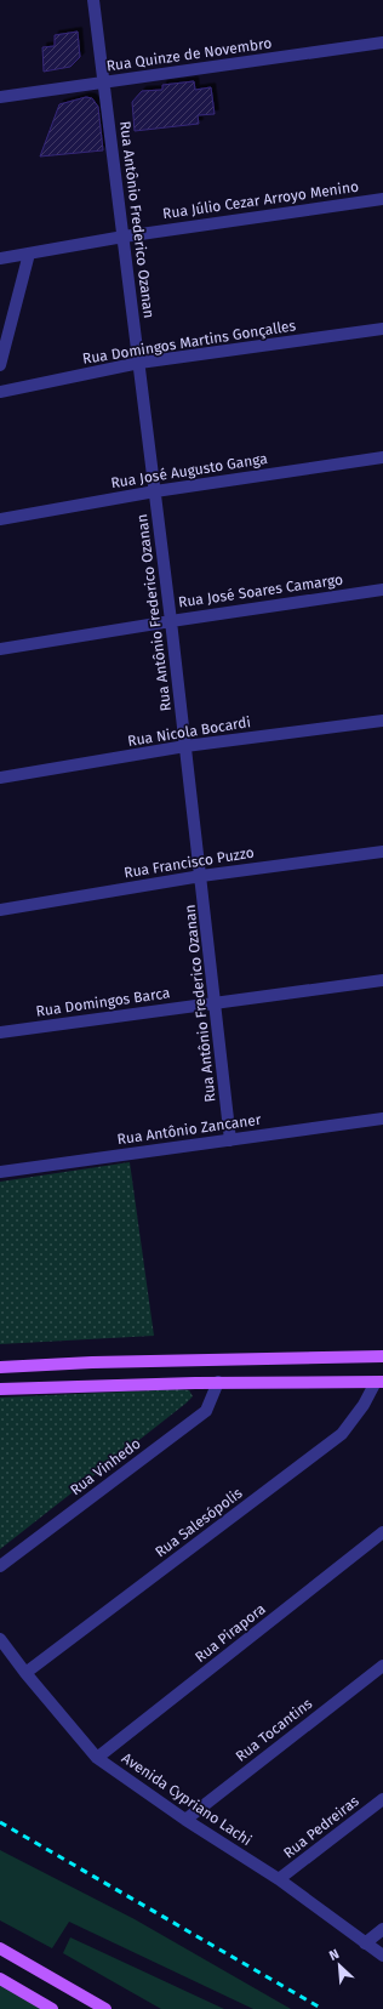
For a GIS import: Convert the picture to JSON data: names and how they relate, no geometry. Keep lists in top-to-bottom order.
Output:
{
  "streets": {
    "street": [
      "Rua Quinze de Novembro",
      "Rua Júlio Cezar Arroyo Menino",
      "Rua Antônio Frederico Ozanan",
      "Rua Domingos Martins Gonçalles",
      "Rua José Augusto Ganga",
      "Rua José Soares Camargo",
      "Rua Nicola Bocardi",
      "Rua Francisco Puzzo",
      "Rua Domingos Barca",
      "Rua Antônio Zancaner",
      "Rua Vinhedo",
      "Rua Salesópolis",
      "Rua Pirapora",
      "Rua Tocantins",
      "Avenida Cypriano Lachi",
      "Rua Pedreiras"
    ]
  },
  "crossings": [
    ["Rua Quinze de Novembro", "Rua Antônio Frederico Ozanan"],
    ["Rua Júlio Cezar Arroyo Menino", "Rua Antônio Frederico Ozanan"],
    ["Rua Antônio Frederico Ozanan", "Rua Domingos Martins Gonçalles"],
    ["Rua Antônio Frederico Ozanan", "Rua José Augusto Ganga"],
    ["Rua Antônio Frederico Ozanan", "Rua José Soares Camargo"],
    ["Rua Antônio Frederico Ozanan", "Rua Nicola Bocardi"],
    ["Rua Antônio Frederico Ozanan", "Rua Francisco Puzzo"],
    ["Rua Antônio Frederico Ozanan", "Rua Domingos Barca"],
    ["Rua Antônio Frederico Ozanan", "Rua Antônio Zancaner"],
    ["Rua Salesópolis", "Avenida Cypriano Lachi"],
    ["Rua Pirapora", "Avenida Cypriano Lachi"],
    ["Rua Tocantins", "Avenida Cypriano Lachi"],
    ["Avenida Cypriano Lachi", "Rua Pedreiras"]
  ],
  "north": "top left"
}
